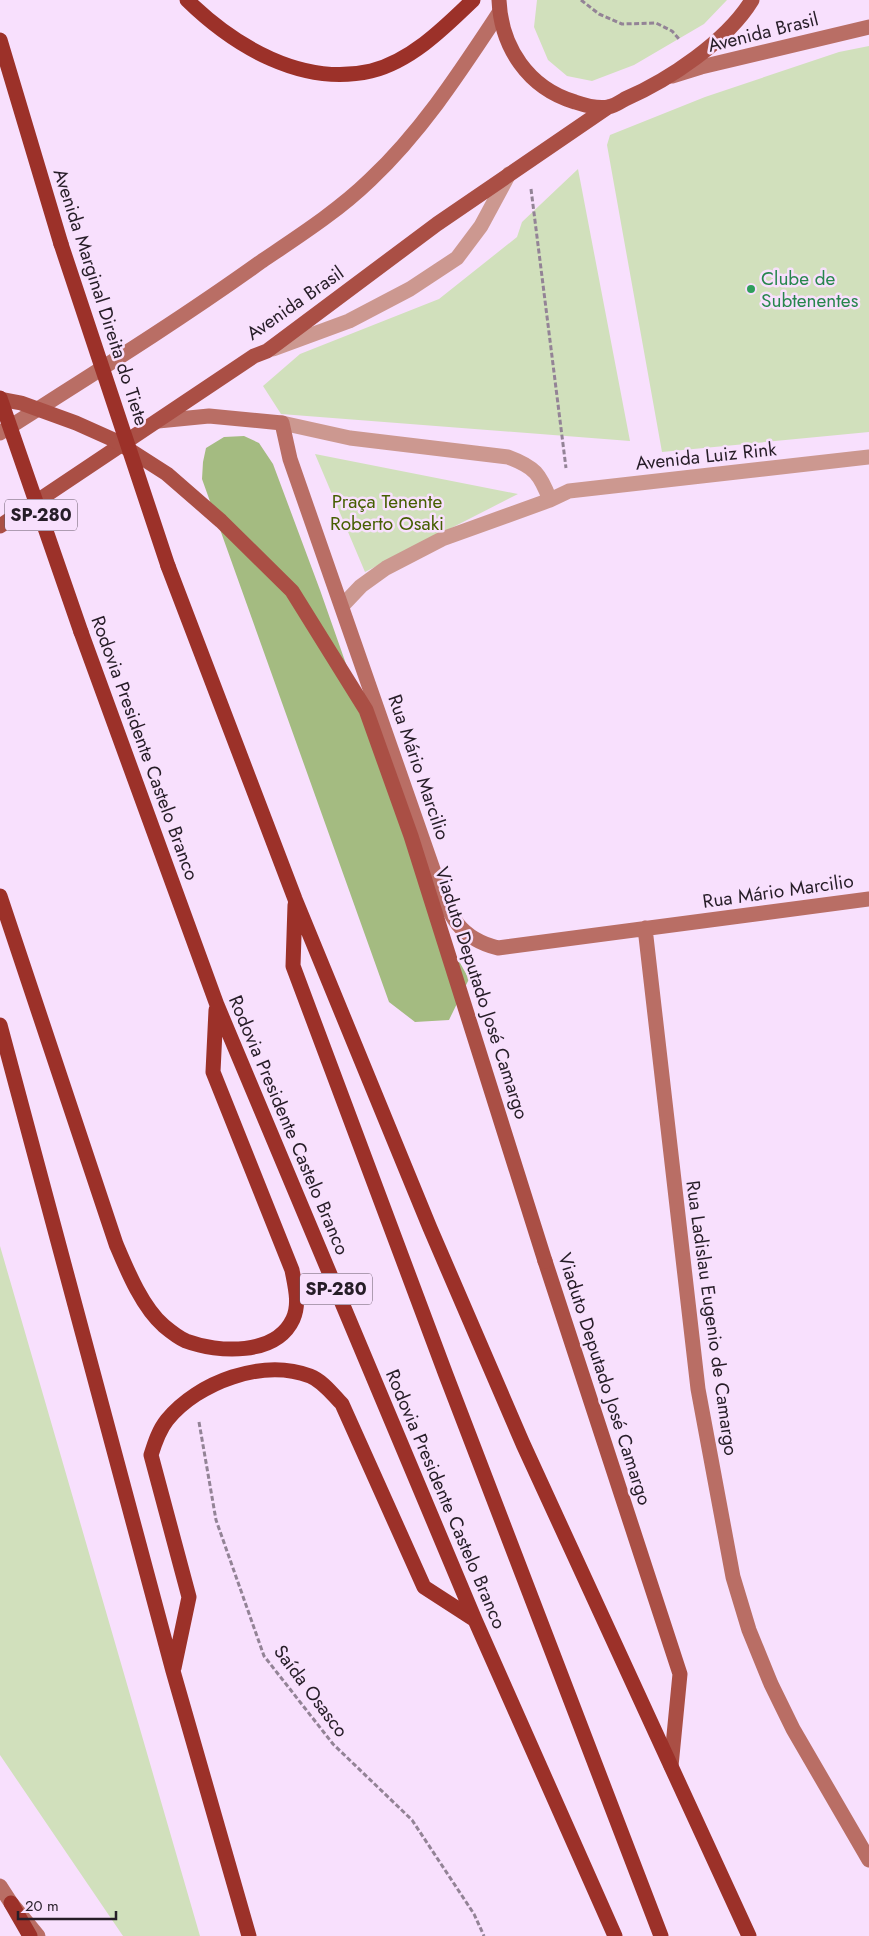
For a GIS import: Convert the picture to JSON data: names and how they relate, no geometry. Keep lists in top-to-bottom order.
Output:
{
  "streets": {
    "highway": ["Avenida Marginal Direita do Tiete", "SP-280", "Rodovia Presidente Castelo Branco"],
    "main road": [
      "Avenida Brasil",
      "Rua Mário Marcilio",
      "Viaduto Deputado José Camargo",
      "Rua Ladislau Eugenio de Camargo"
    ],
    "street": ["Avenida Luiz Rink"],
    "path": ["Saída Osasco"]
  },
  "crossings": [
    ["Avenida Marginal Direita do Tiete", "Viaduto Deputado José Camargo"],
    ["Avenida Luiz Rink", "Rua Mário Marcilio"],
    ["Rodovia Presidente Castelo Branco", "Viaduto Deputado José Camargo"],
    ["Rua Mário Marcilio", "Rua Ladislau Eugenio de Camargo"]
  ],
  "parks": ["Praça Tenente Roberto Osaki"],
  "places": ["Clube de Subtenentes"],
  "scale_bar": "20 m"
}
